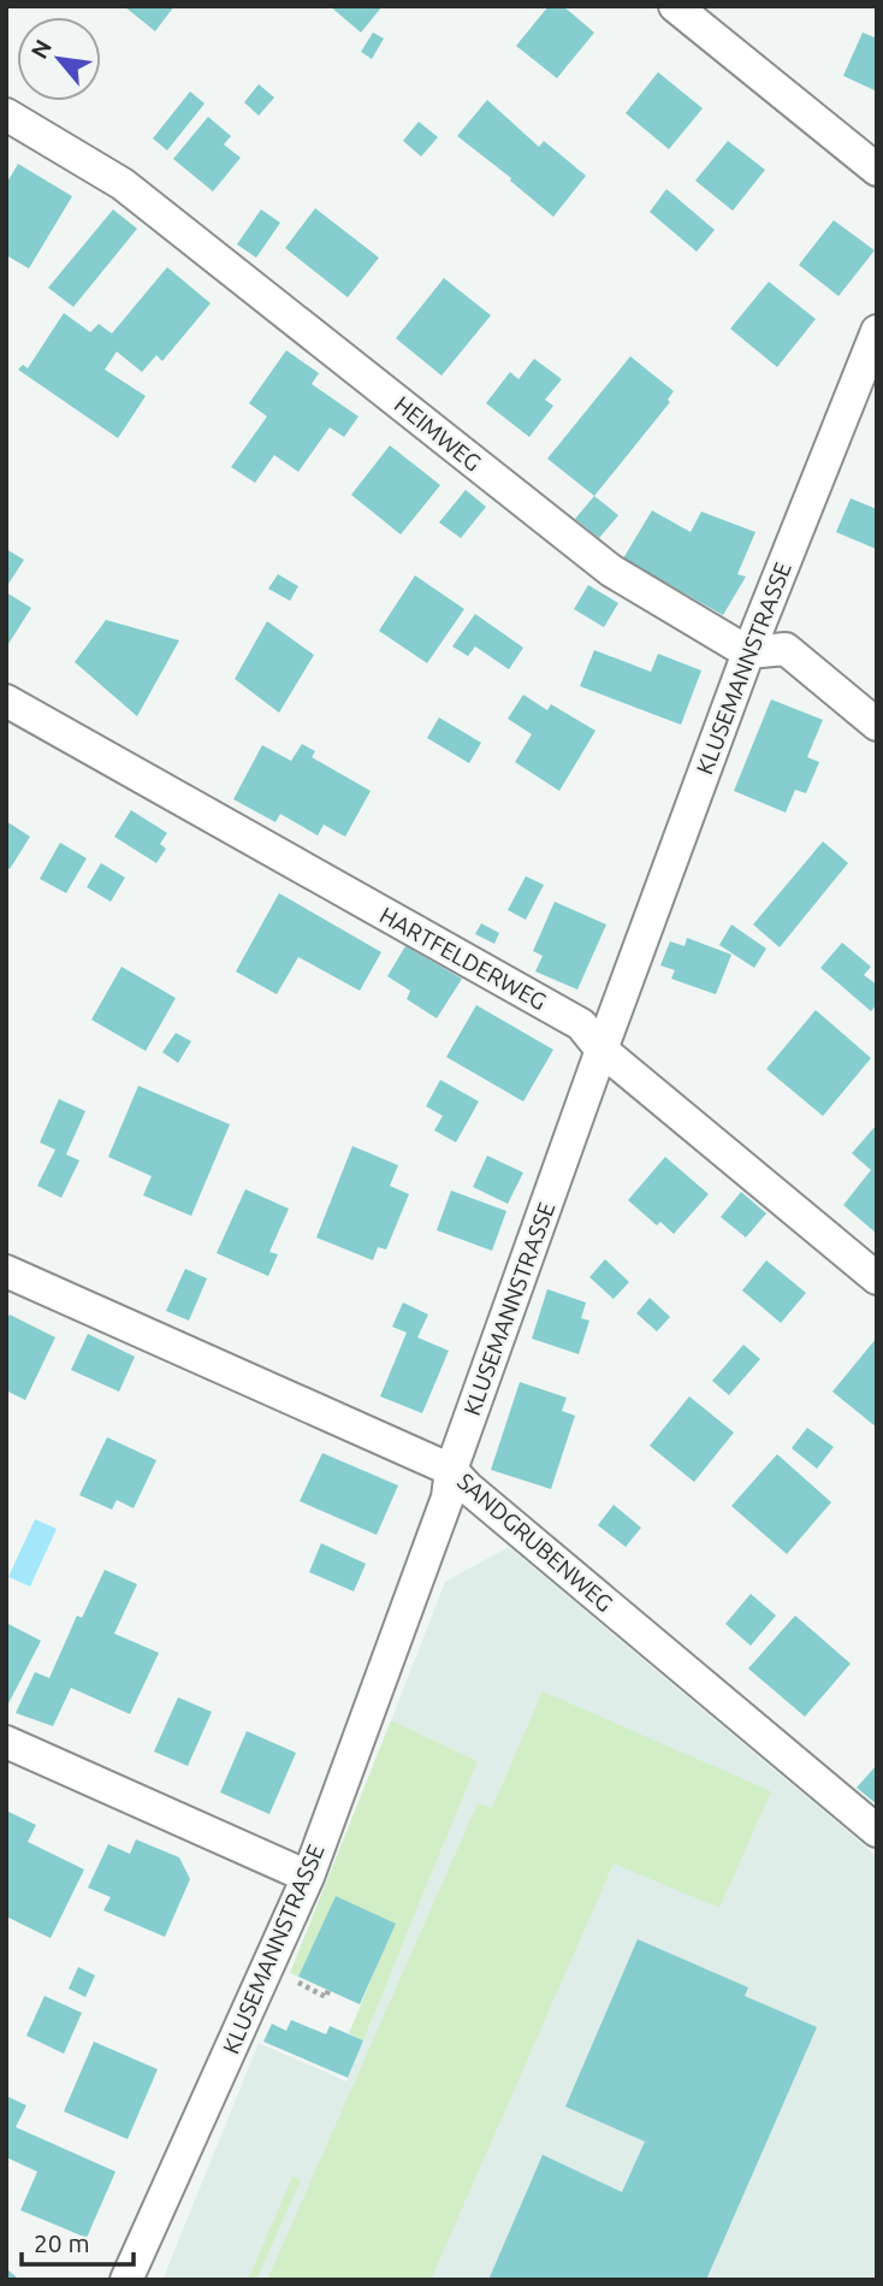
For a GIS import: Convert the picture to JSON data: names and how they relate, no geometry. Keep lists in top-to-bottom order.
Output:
{
  "streets": {
    "street": [
      "HEIMWEG",
      "KLUSEMANNSTRASSE",
      "HARTFELDERWEG",
      "SANDGRUBENWEG"
    ]
  },
  "crossings": [
    ["HEIMWEG", "KLUSEMANNSTRASSE"],
    ["KLUSEMANNSTRASSE", "HARTFELDERWEG"],
    ["KLUSEMANNSTRASSE", "SANDGRUBENWEG"]
  ],
  "scale_bar": "20 m",
  "north": "top left"
}
